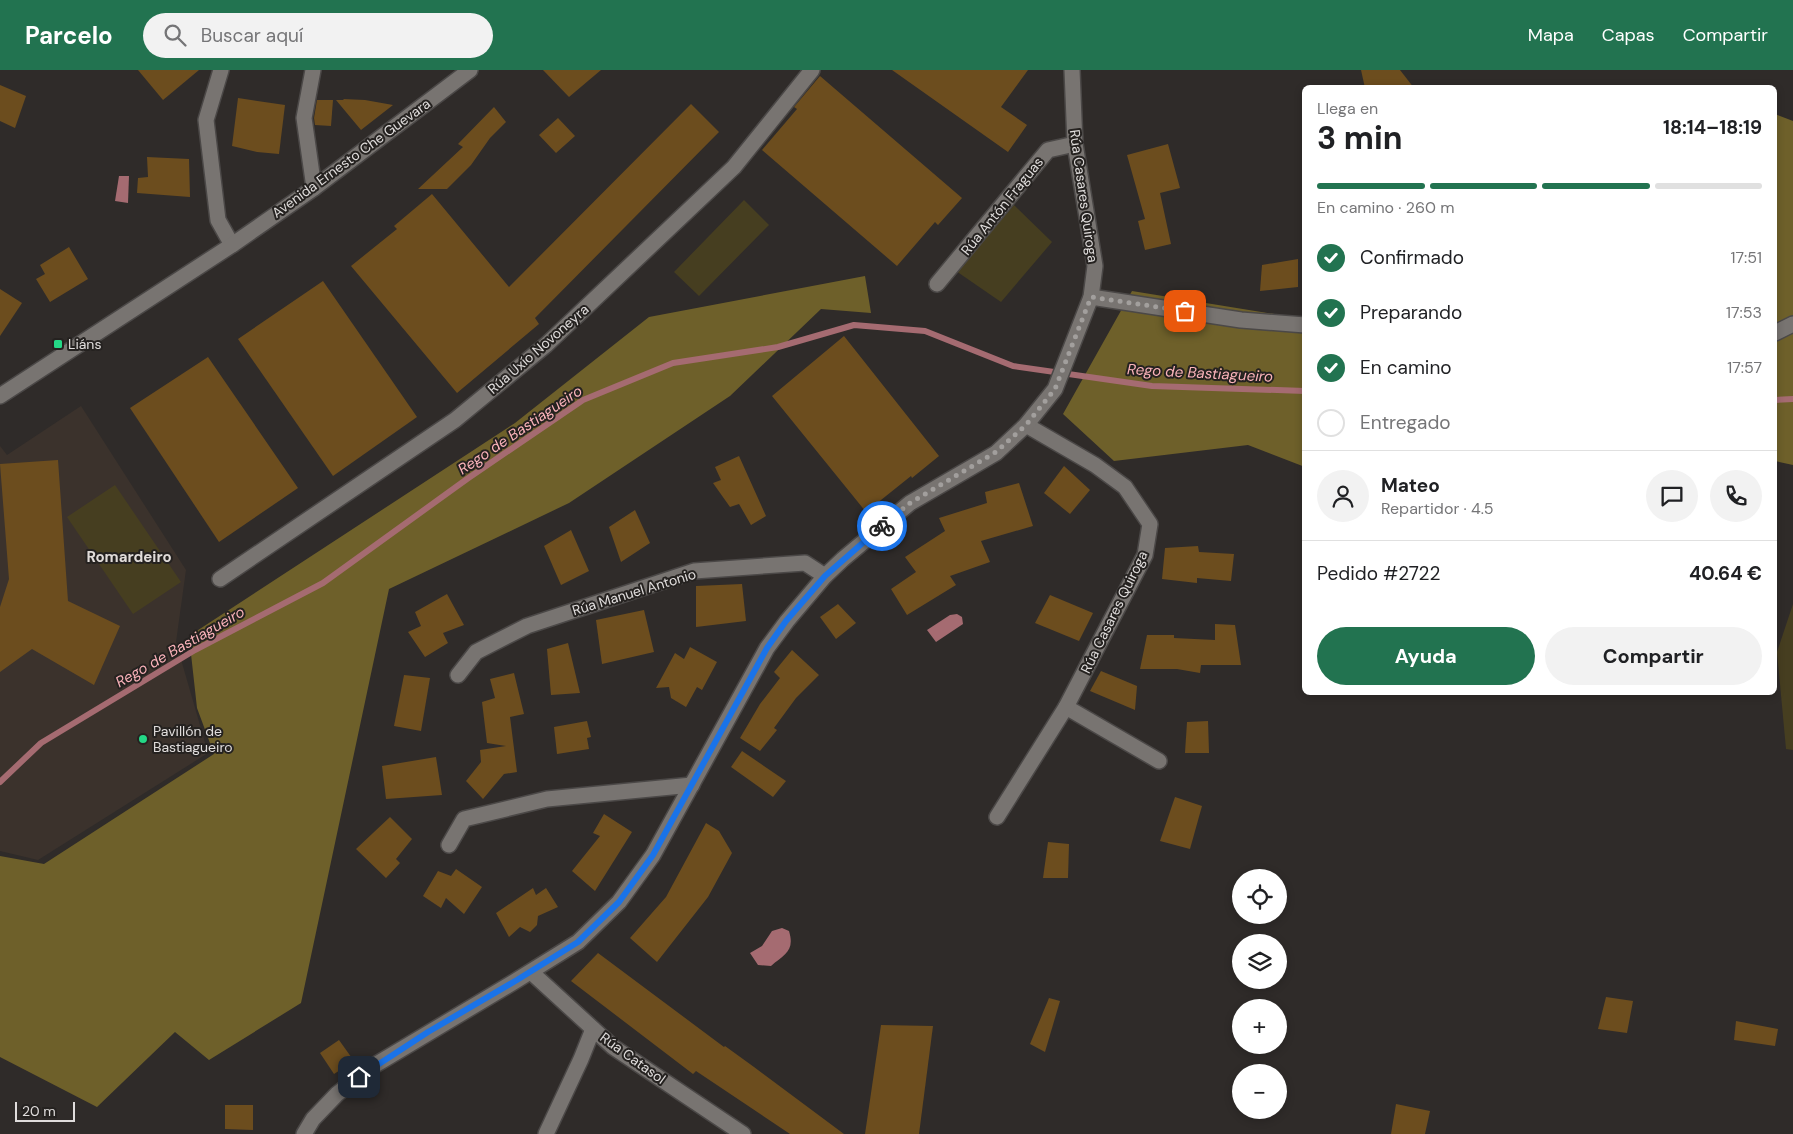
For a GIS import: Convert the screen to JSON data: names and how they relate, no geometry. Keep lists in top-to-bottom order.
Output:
{
  "streets": {
    "street": [
      "Avenida Ernesto Che Guevara",
      "Rúa Casares Quiroga",
      "Rúa Antón Fraguas",
      "Rúa Uxío Novoneyra",
      "Rúa Manuel Antonio",
      "Rúa Catasol"
    ]
  },
  "crossings": [
    ["Rúa Casares Quiroga", "Rúa Antón Fraguas"],
    ["Rúa Casares Quiroga", "Rúa Manuel Antonio"],
    ["Rúa Casares Quiroga", "Rúa Catasol"]
  ],
  "districts": ["Romardeiro"],
  "water": ["Rego de Bastiagueiro"],
  "places": {
    "transit": ["Liáns"],
    "other": ["Pavillón de Bastiagueiro"]
  },
  "scale_bar": "20 m",
  "page": {
    "header": "Parcelo",
    "search": "Buscar aquí",
    "nav": ["Mapa", "Capas", "Compartir"],
    "heading": ["3 min", "Llega en", "18:14–18:19"],
    "panel": [
      "Mateo",
      "Repartidor · 4.5",
      "Pedido #2722",
      "40.64 €"
    ],
    "bar": "En camino · 260 m",
    "list": [
      ["Confirmado", "17:51"],
      ["Preparando", "17:53"],
      ["En camino", "17:57"],
      "Entregado"
    ],
    "buttons": ["Ayuda", "Compartir"],
    "map_buttons": ["+", "−"],
    "scale": "20 m"
  }
}
